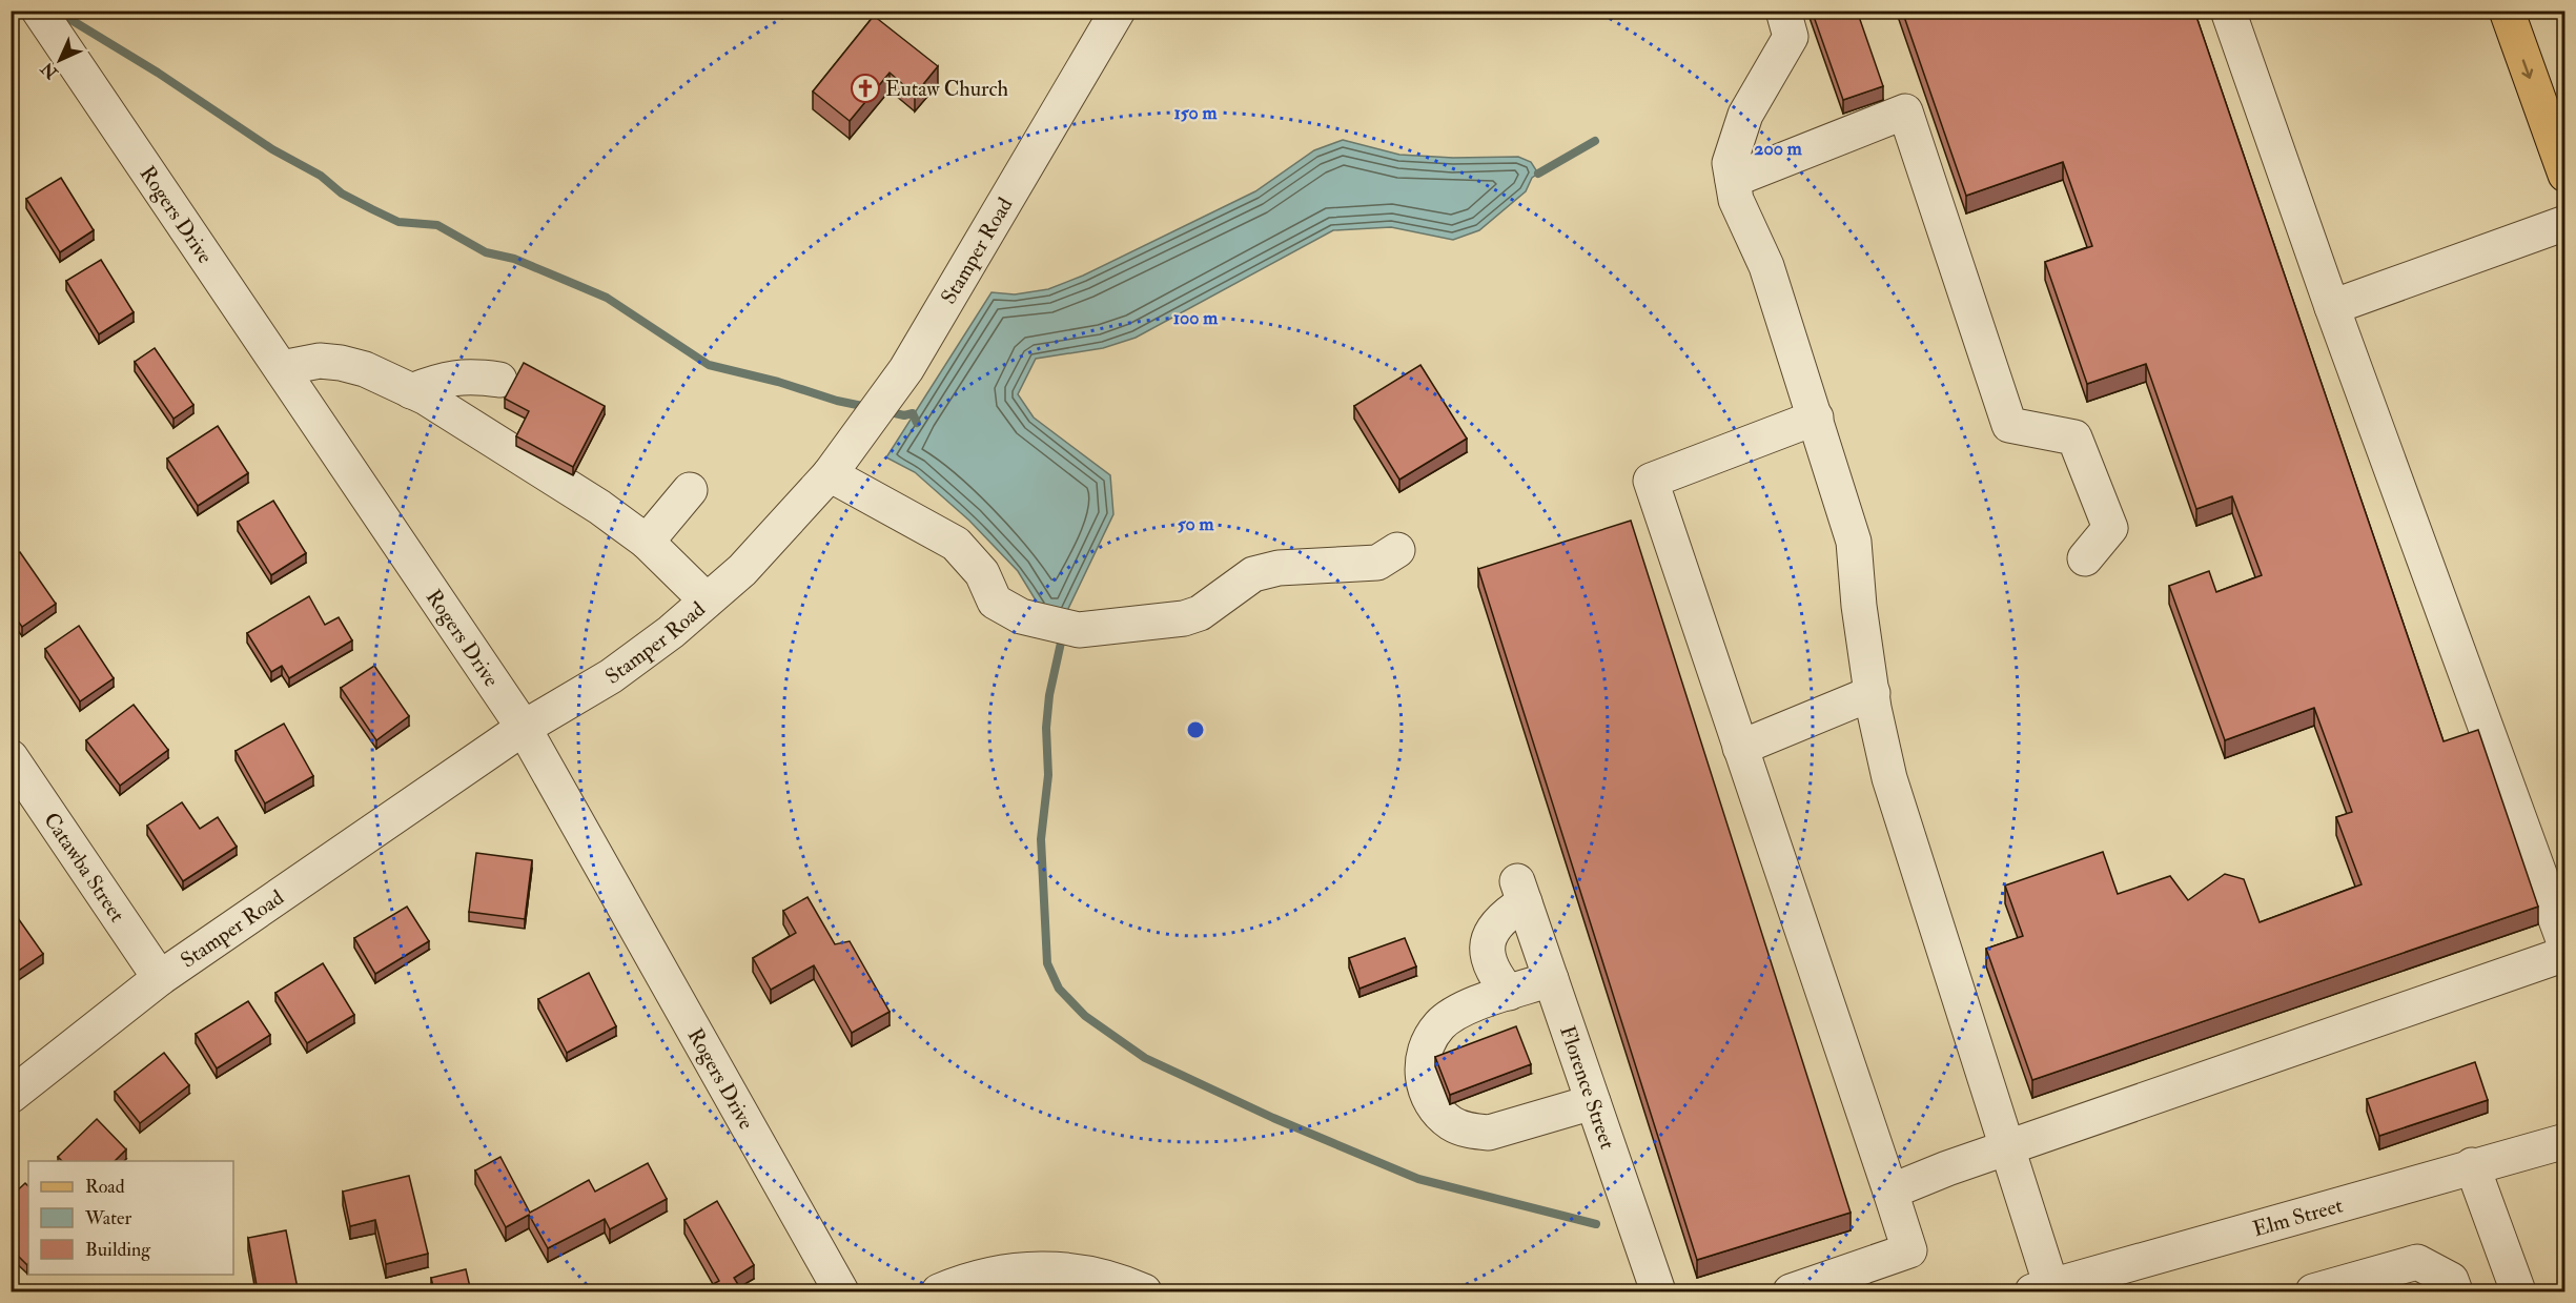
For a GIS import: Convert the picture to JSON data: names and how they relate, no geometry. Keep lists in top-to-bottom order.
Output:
{
  "streets": {
    "street": [
      "Rogers Drive",
      "Stamper Road",
      "Catawba Street",
      "Florence Street",
      "Elm Street"
    ]
  },
  "crossings": [
    ["Rogers Drive", "Stamper Road"],
    ["Stamper Road", "Catawba Street"]
  ],
  "places": {
    "church": ["Eutaw Church"]
  },
  "legend": ["Road", "Water", "Building"],
  "north": "bottom left",
  "rings": [
    "150 m",
    "200 m",
    "100 m",
    "50 m"
  ]
}
